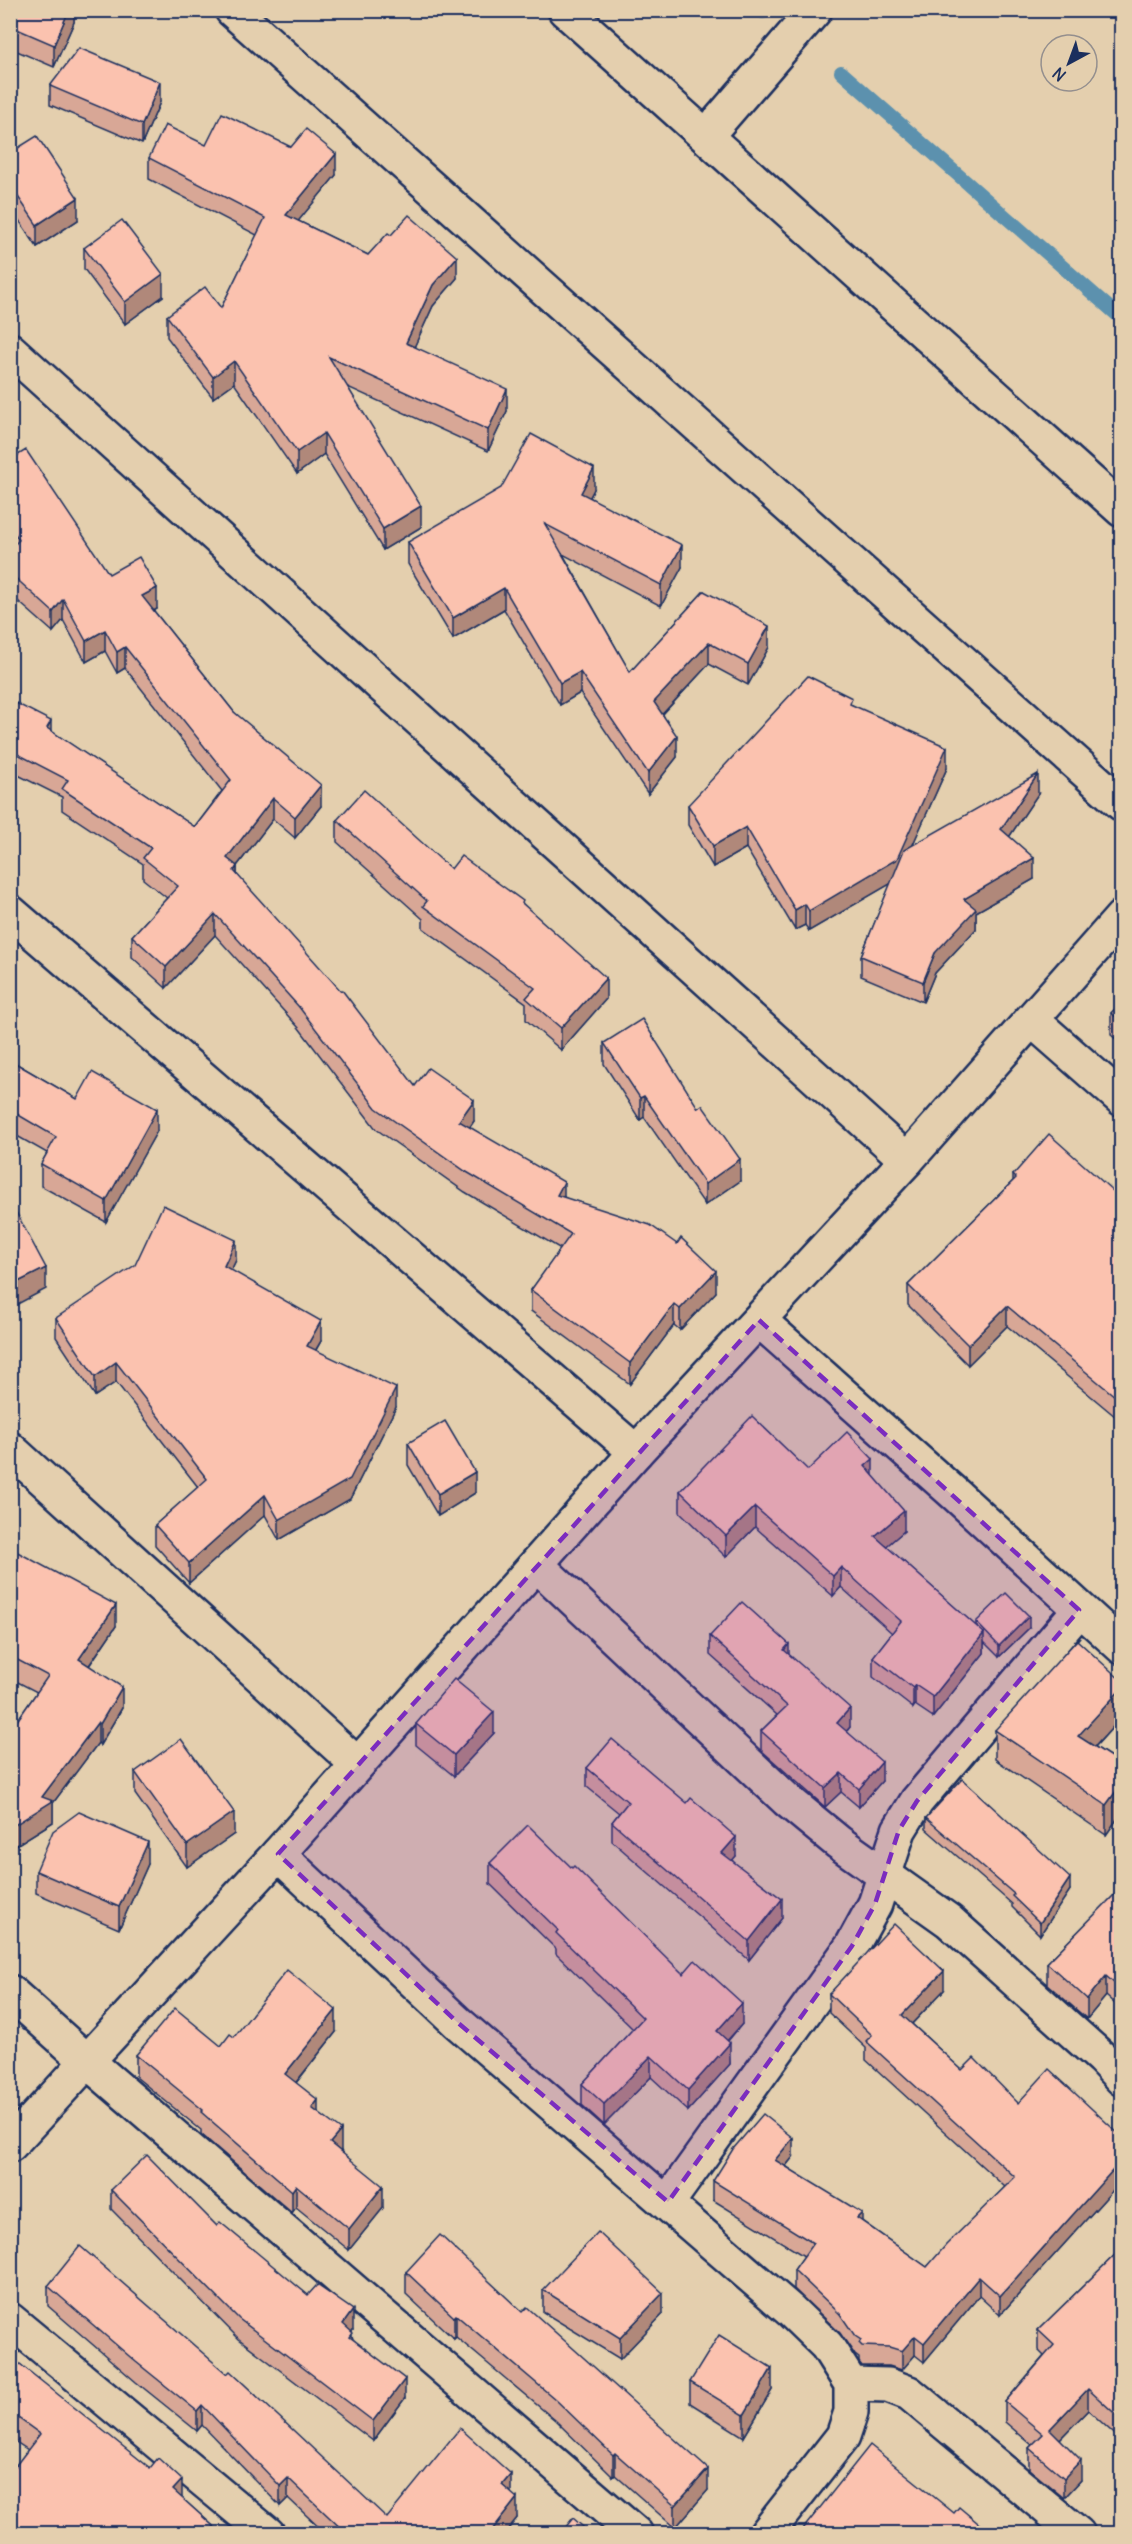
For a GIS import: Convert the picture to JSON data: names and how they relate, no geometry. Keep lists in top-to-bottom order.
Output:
{
  "north": "bottom left"
}
